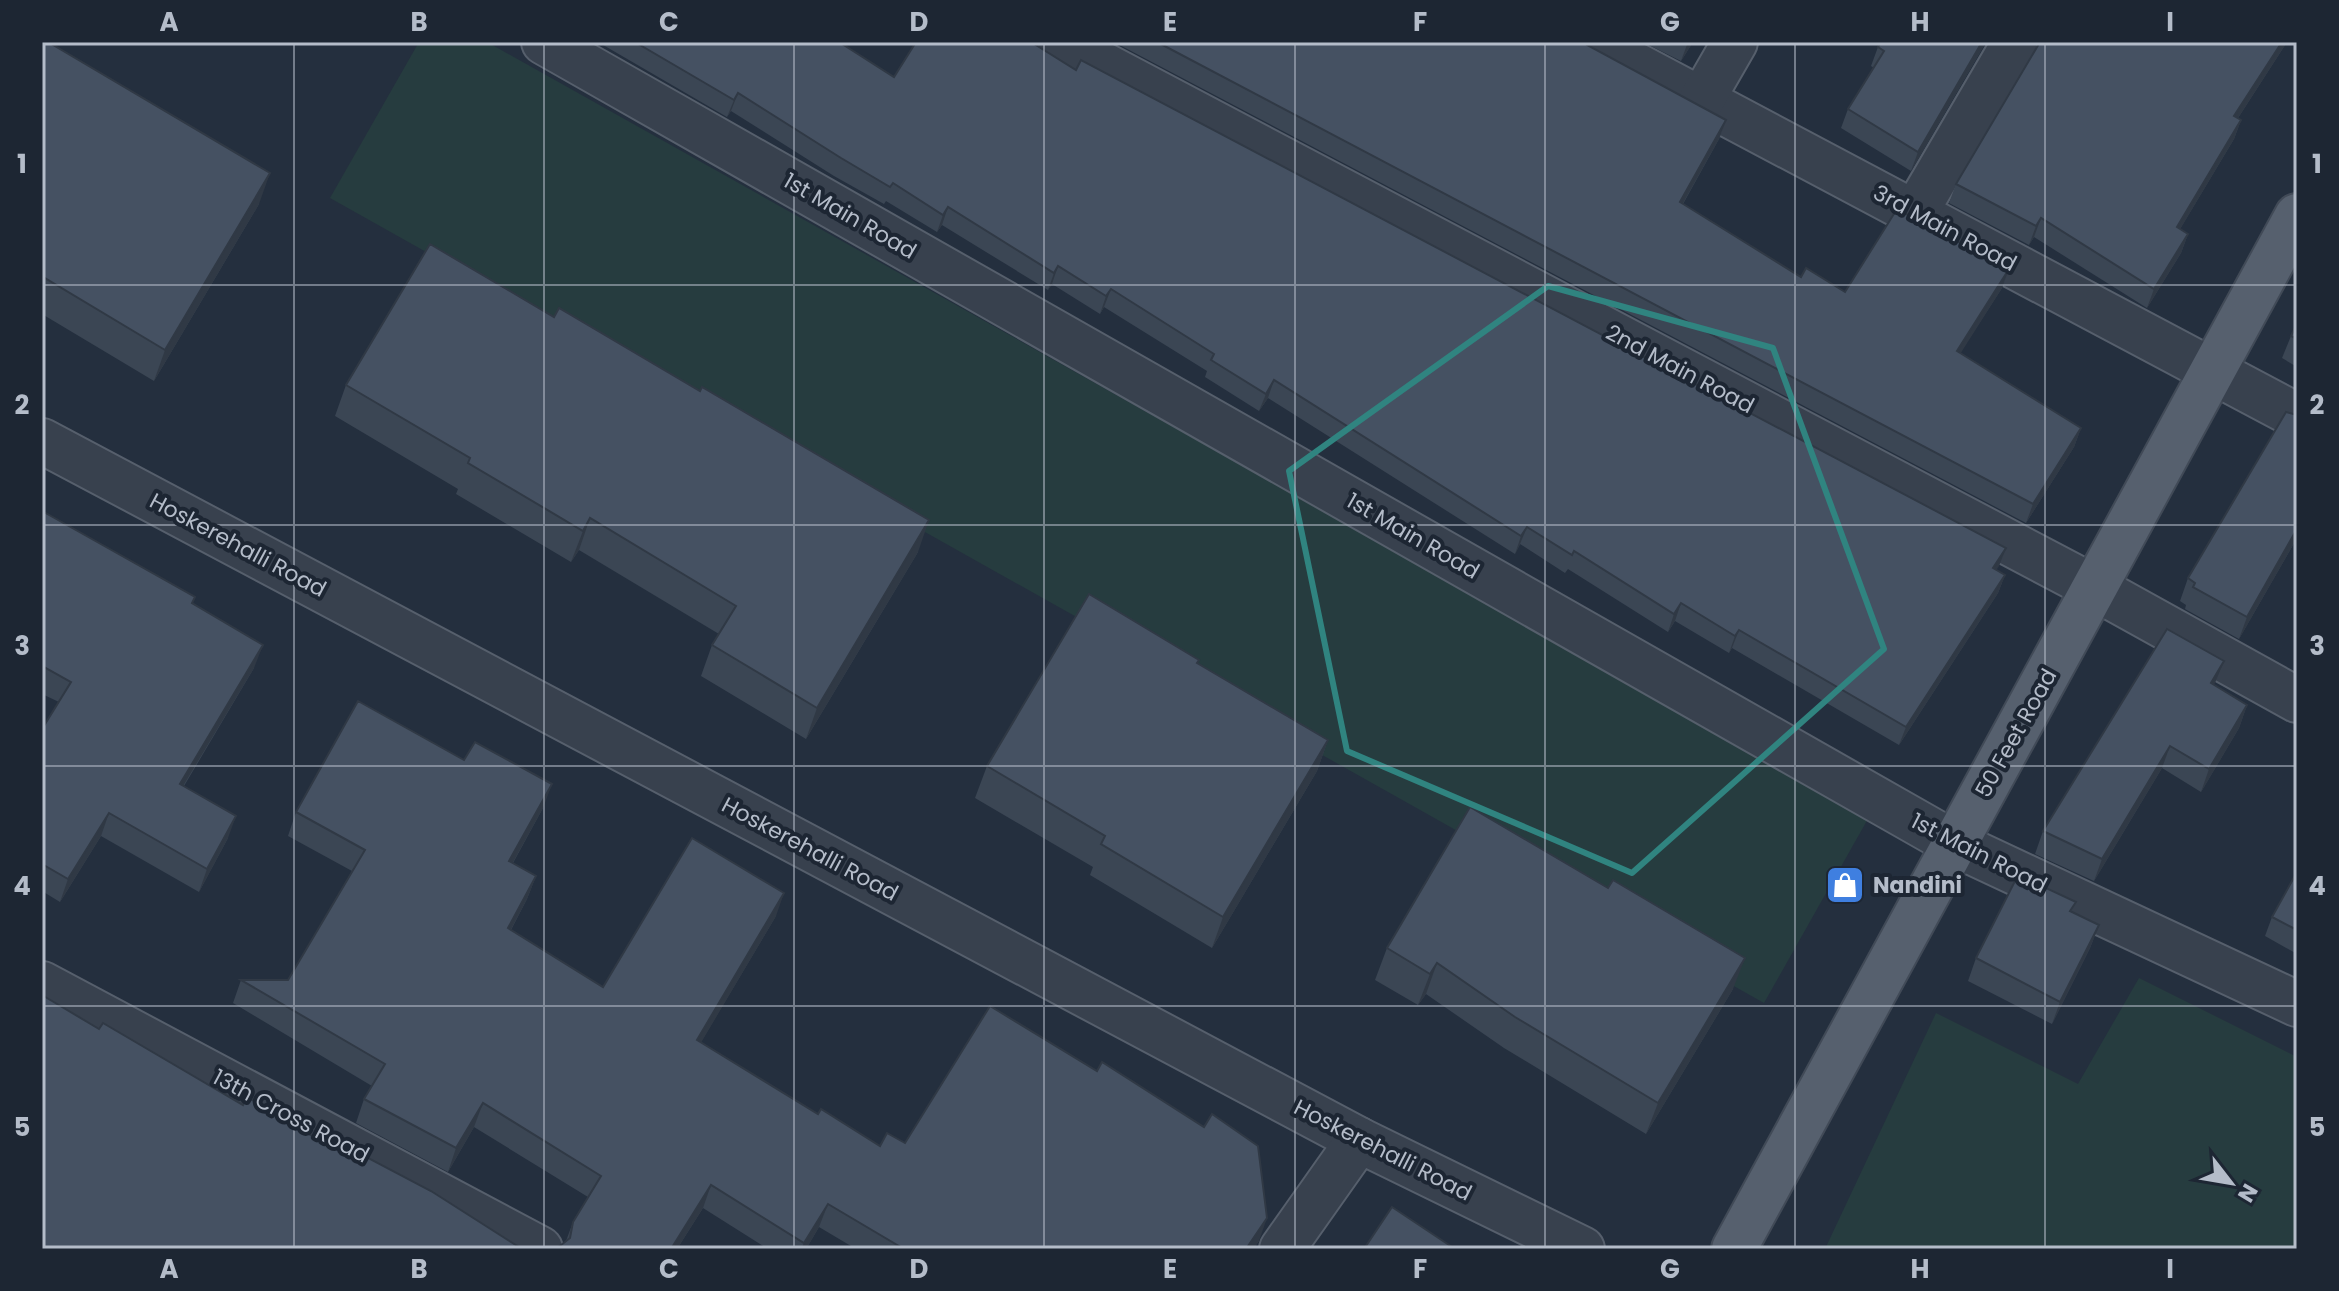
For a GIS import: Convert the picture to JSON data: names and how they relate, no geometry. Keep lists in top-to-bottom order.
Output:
{
  "streets": {
    "main road": ["50 Feet Road"],
    "street": [
      "1st Main Road",
      "3rd Main Road",
      "2nd Main Road",
      "Hoskerehalli Road",
      "13th Cross Road"
    ]
  },
  "crossings": [
    ["1st Main Road", "50 Feet Road"],
    ["3rd Main Road", "50 Feet Road"],
    ["2nd Main Road", "50 Feet Road"]
  ],
  "places": {
    "shop": ["Nandini"]
  },
  "north": "bottom right",
  "grid": {
    "columns": [
      "A",
      "B",
      "C",
      "D",
      "E",
      "F",
      "G",
      "H",
      "I"
    ],
    "rows": [
      "1",
      "2",
      "3",
      "4",
      "5"
    ]
  }
}
